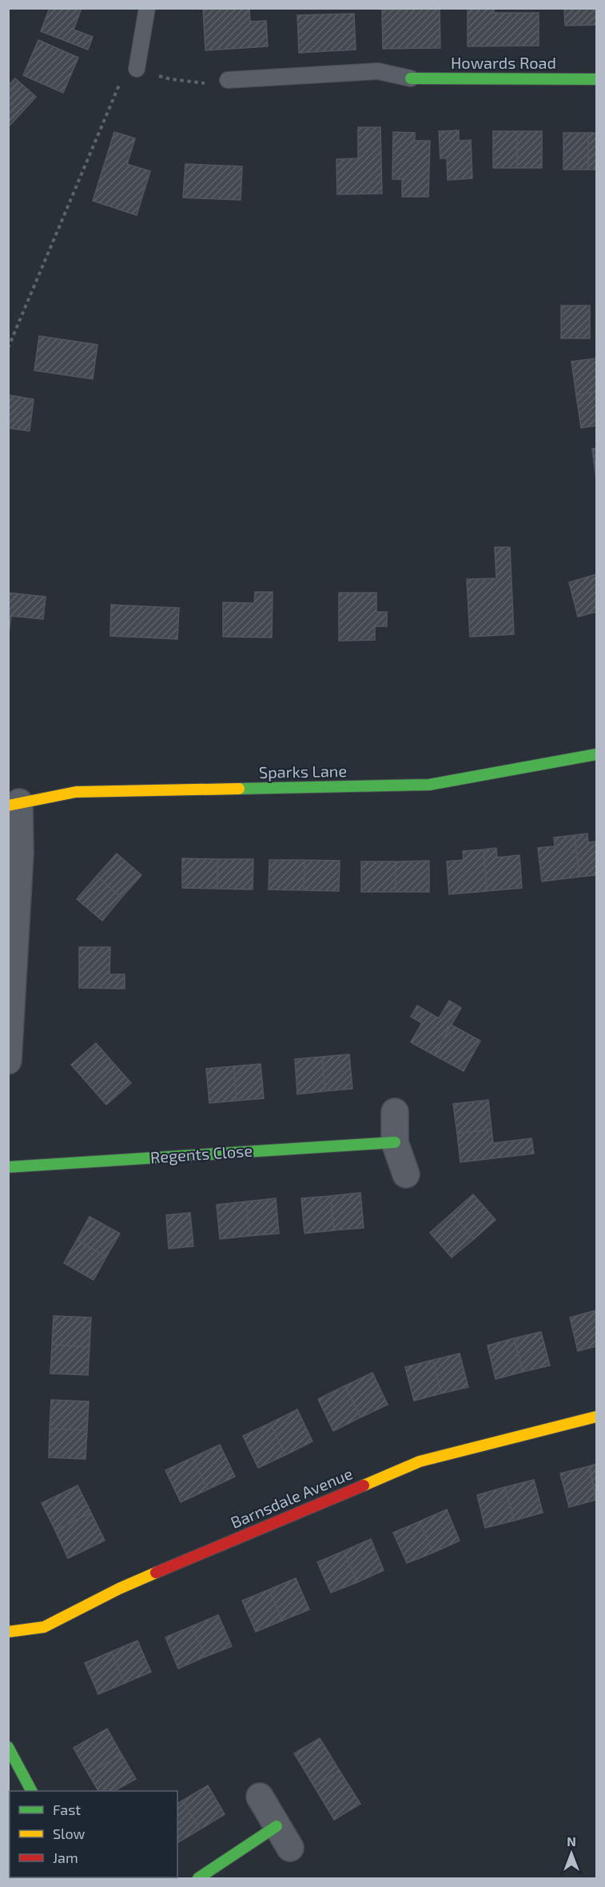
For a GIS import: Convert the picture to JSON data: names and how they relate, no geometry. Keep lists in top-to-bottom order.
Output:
{
  "streets": {
    "street": [
      "Howards Road",
      "Sparks Lane",
      "Regents Close",
      "Barnsdale Avenue"
    ]
  },
  "legend": ["Fast", "Slow", "Jam"],
  "north": "top"
}
